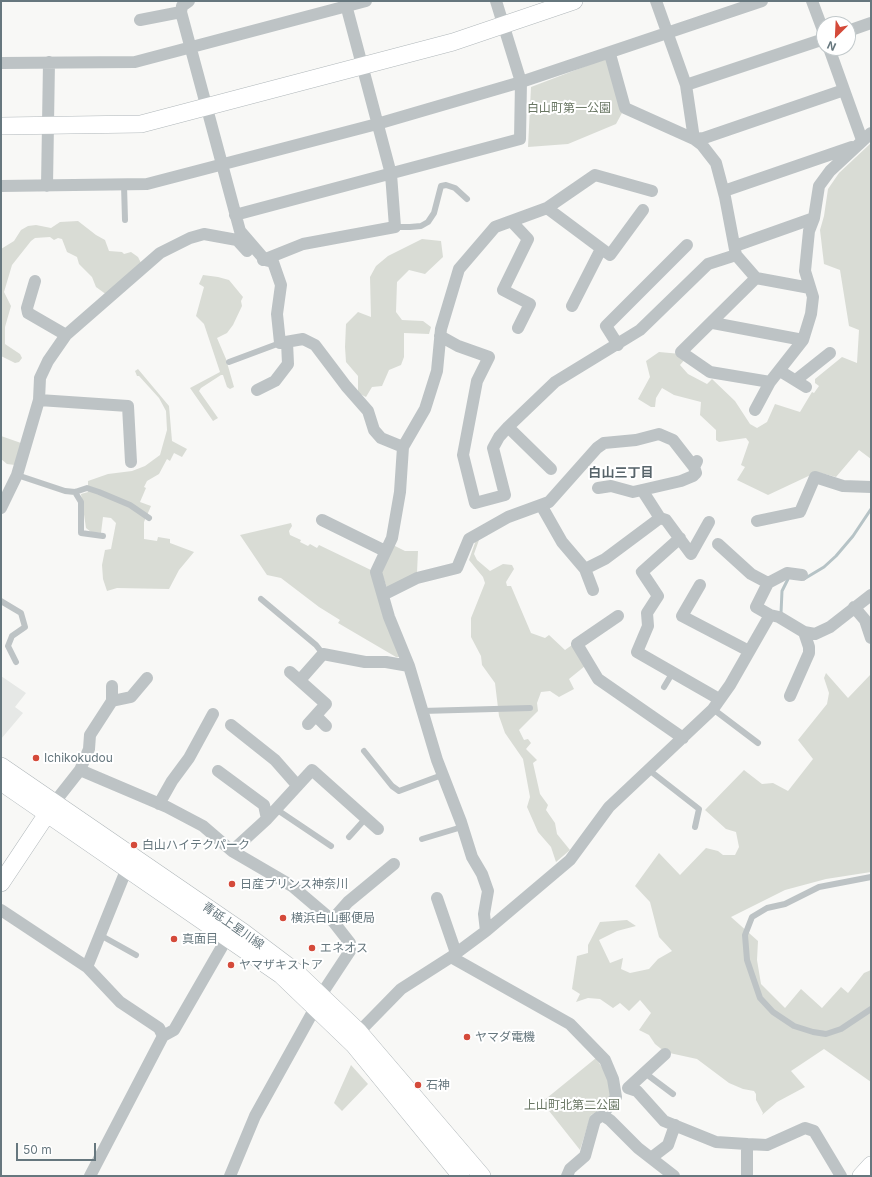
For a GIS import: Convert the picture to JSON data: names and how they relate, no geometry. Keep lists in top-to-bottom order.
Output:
{
  "streets": {
    "main road": ["青砥上星川線"]
  },
  "districts": ["白山三丁目"],
  "parks": ["白山町第一公園", "上山町北第二公園"],
  "places": [
    "Ichikokudou",
    "白山ハイテクパーク",
    "日産プリンス神奈川",
    "横浜白山郵便局",
    "真面目",
    "エネオス",
    "ヤマザキストア",
    "ヤマダ電機",
    "石神"
  ],
  "scale_bar": "50 m",
  "north": "bottom left"
}
